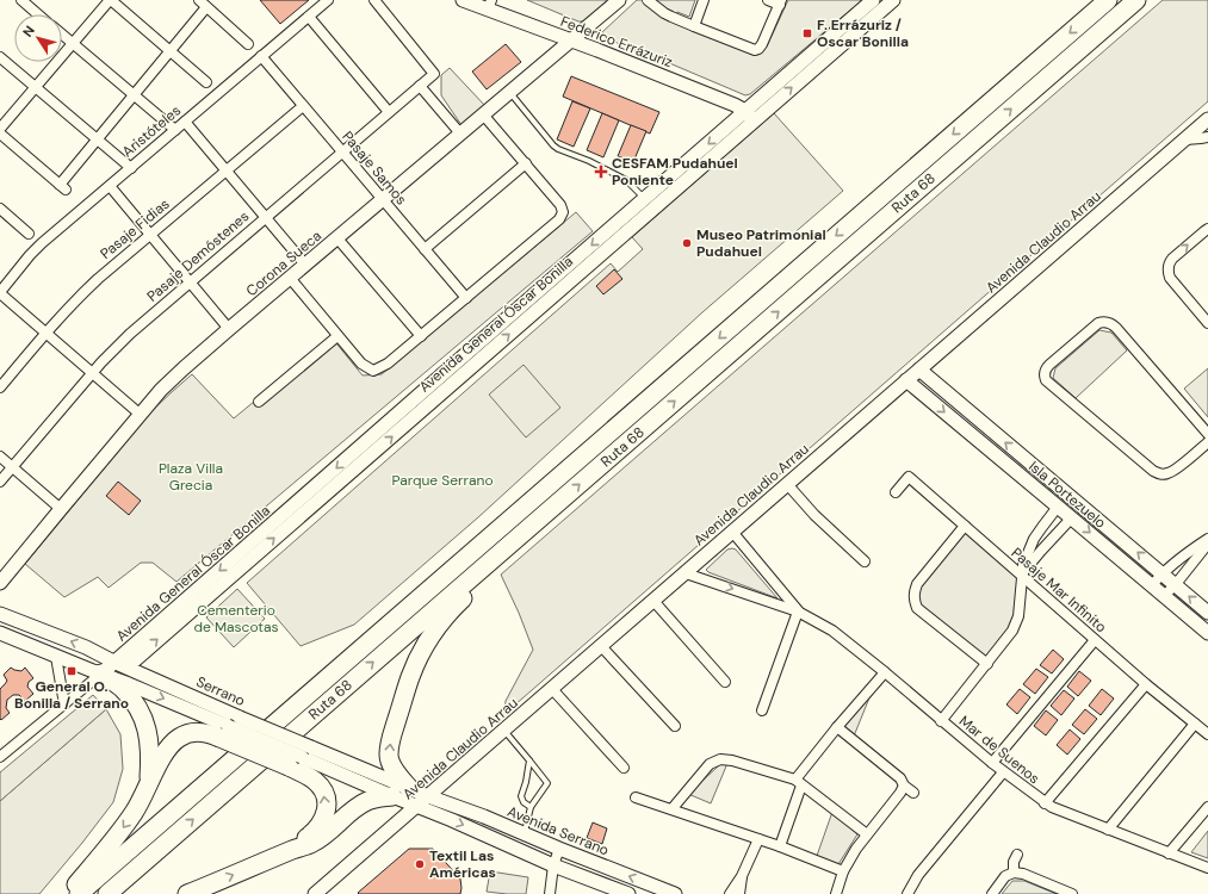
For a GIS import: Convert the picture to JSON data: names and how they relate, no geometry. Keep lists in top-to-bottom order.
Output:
{
  "streets": {
    "highway": ["Ruta 68"],
    "street": [
      "Federico Errázuriz",
      "Aristóteles",
      "Pasaje Samos",
      "Pasaje Fidias",
      "Avenida Claudio Arrau",
      "Pasaje Demóstenes",
      "Corona Sueca",
      "Avenida General Óscar Bonilla",
      "Isla Portezuelo",
      "Pasaje Mar Infinito",
      "Serrano",
      "Mar de Suenos",
      "Avenida Serrano"
    ]
  },
  "crossings": [
    ["Federico Errázuriz", "Corona Sueca"],
    ["Federico Errázuriz", "Avenida General Óscar Bonilla"],
    ["Aristóteles", "Pasaje Samos"],
    ["Pasaje Samos", "Pasaje Fidias"],
    ["Pasaje Samos", "Pasaje Demóstenes"],
    ["Pasaje Samos", "Corona Sueca"],
    ["Avenida Claudio Arrau", "Isla Portezuelo"],
    ["Avenida Claudio Arrau", "Serrano"],
    ["Avenida Claudio Arrau", "Mar de Suenos"],
    ["Avenida Claudio Arrau", "Avenida Serrano"],
    ["Avenida General Óscar Bonilla", "Serrano"],
    ["Serrano", "Avenida Serrano"]
  ],
  "parks": ["Plaza Villa Grecia", "Parque Serrano", "Cementerio de Mascotas"],
  "places": {
    "transit": ["F. Errázuriz / Oscar Bonilla", "General O. Bonilla / Serrano"],
    "health": ["CESFAM Pudahuel Poniente"],
    "other": ["Museo Patrimonial Pudahuel", "Textil Las Américas"]
  },
  "north": "top left"
}
